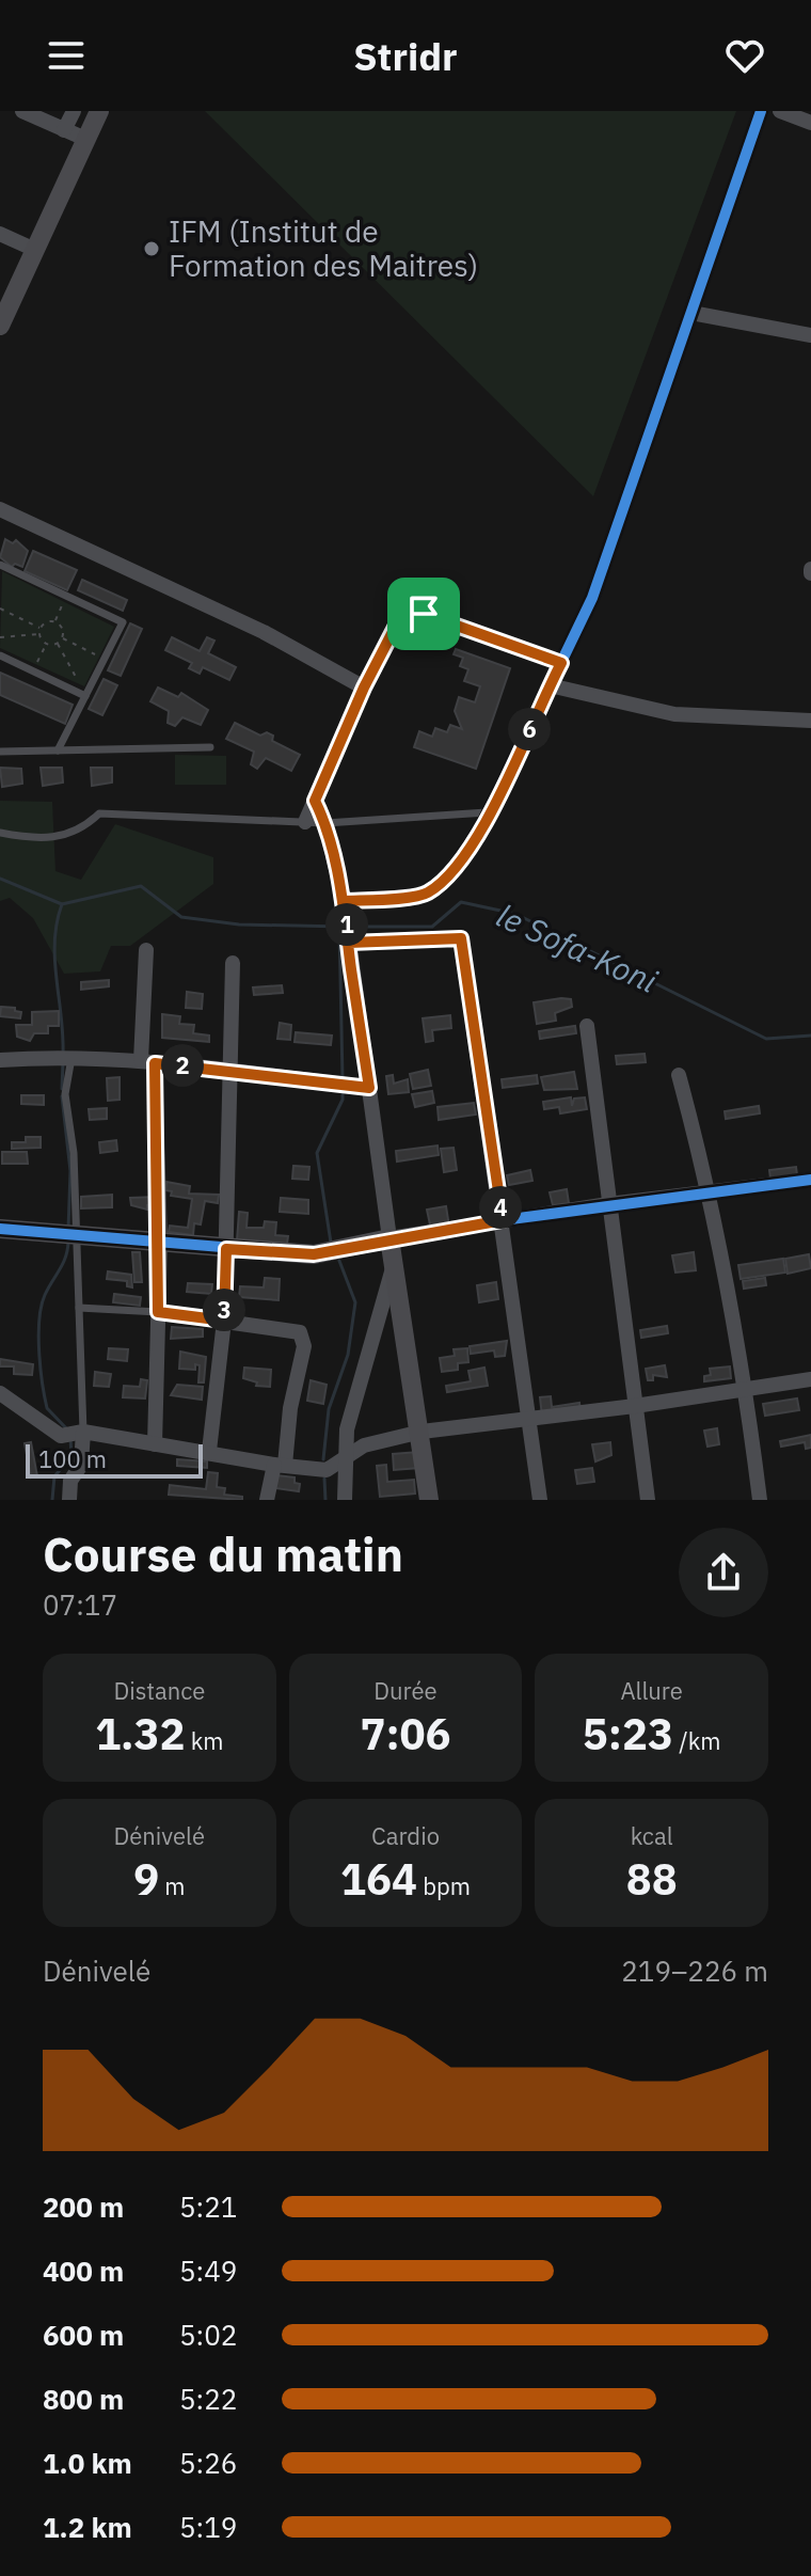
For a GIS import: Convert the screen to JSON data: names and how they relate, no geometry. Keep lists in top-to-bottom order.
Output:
{
  "water": ["le Sofa-Koni"],
  "places": ["IFM (Institut de Formation des Maitres)"],
  "scale_bar": "100 m",
  "page": {
    "header": "Stridr",
    "pins": [
      "6",
      "1",
      "2",
      "4",
      "3"
    ],
    "scale": "100 m",
    "heading": ["Course du matin", "07:17"],
    "stats": [
      ["Distance", "1.32 km"],
      ["Durée", "7:06"],
      ["Allure", "5:23 /km"],
      ["Dénivelé", "9 m"],
      ["Cardio", "164 bpm"],
      ["kcal", "88"]
    ],
    "chart": ["Dénivelé", "219–226 m"],
    "list": [
      {
        "name": "200 m",
        "note": "5:21"
      },
      {
        "name": "400 m",
        "note": "5:49"
      },
      {
        "name": "600 m",
        "note": "5:02"
      },
      {
        "name": "800 m",
        "note": "5:22"
      },
      {
        "name": "1.0 km",
        "note": "5:26"
      },
      {
        "name": "1.2 km",
        "note": "5:19"
      }
    ]
  }
}
